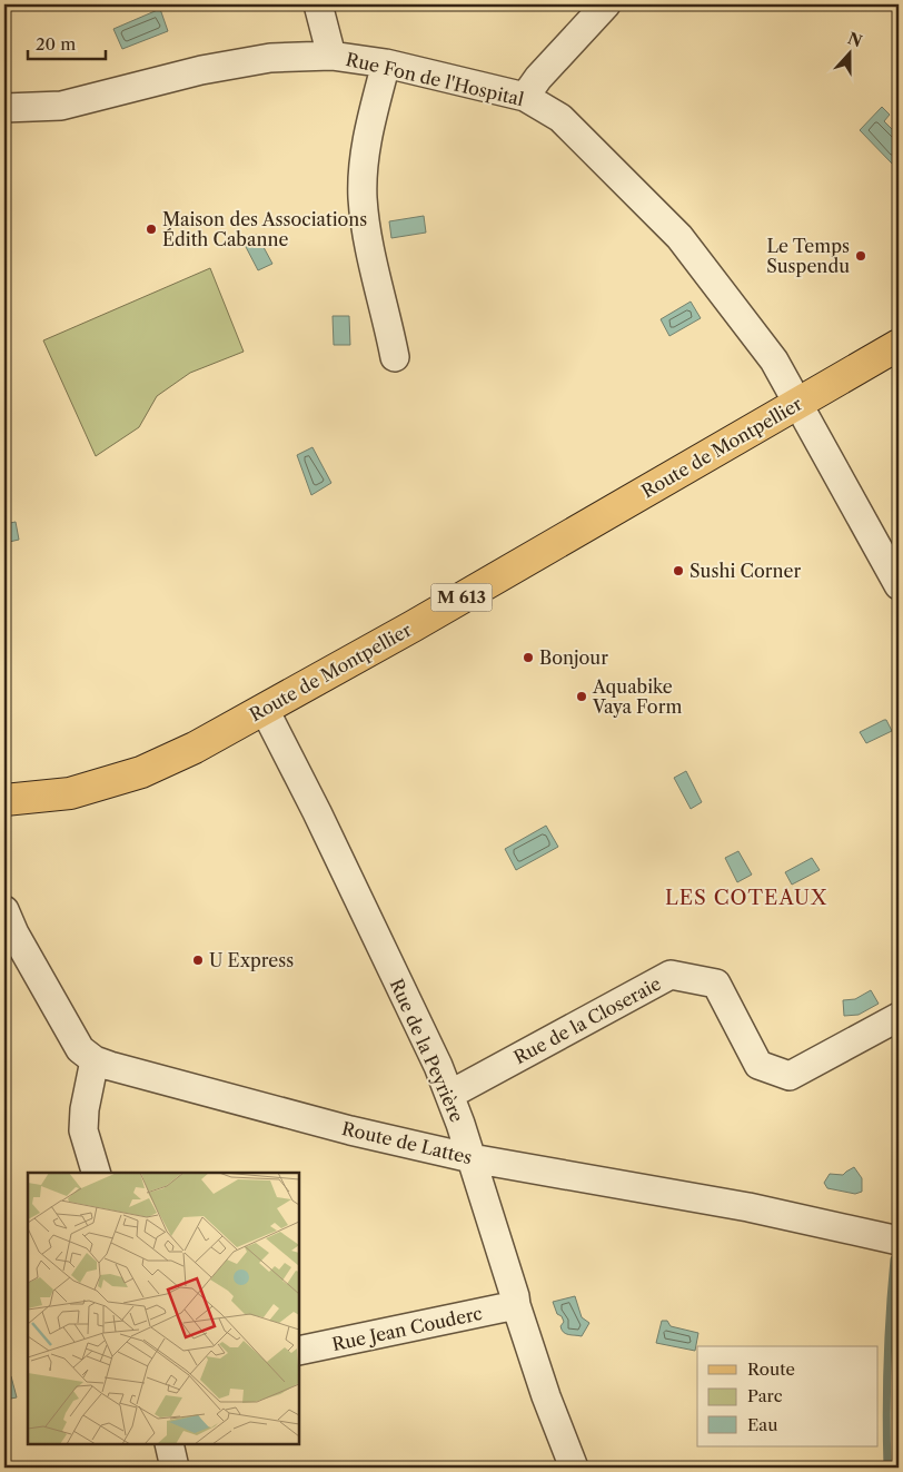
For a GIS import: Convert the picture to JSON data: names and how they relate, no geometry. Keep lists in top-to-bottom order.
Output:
{
  "streets": {
    "main road": ["Route de Montpellier", "M 613"],
    "street": [
      "Rue Fon de l'Hospital",
      "Rue de la Closeraie",
      "Rue de la Peyrière",
      "Route de Lattes",
      "Rue Jean Couderc"
    ]
  },
  "crossings": [
    ["Rue Fon de l'Hospital", "Route de Montpellier"],
    ["Route de Montpellier", "Rue de la Peyrière"],
    ["Rue de la Closeraie", "Rue de la Peyrière"],
    ["Rue de la Peyrière", "Route de Lattes"],
    ["Rue de la Peyrière", "Rue Jean Couderc"]
  ],
  "districts": ["LES COTEAUX"],
  "places": [
    "Maison des Associations Édith Cabanne",
    "Le Temps Suspendu",
    "Sushi Corner",
    "Bonjour",
    "Aquabike Vaya Form",
    "U Express"
  ],
  "legend": ["Route", "Parc", "Eau"],
  "scale_bar": "20 m",
  "north": "top"
}
